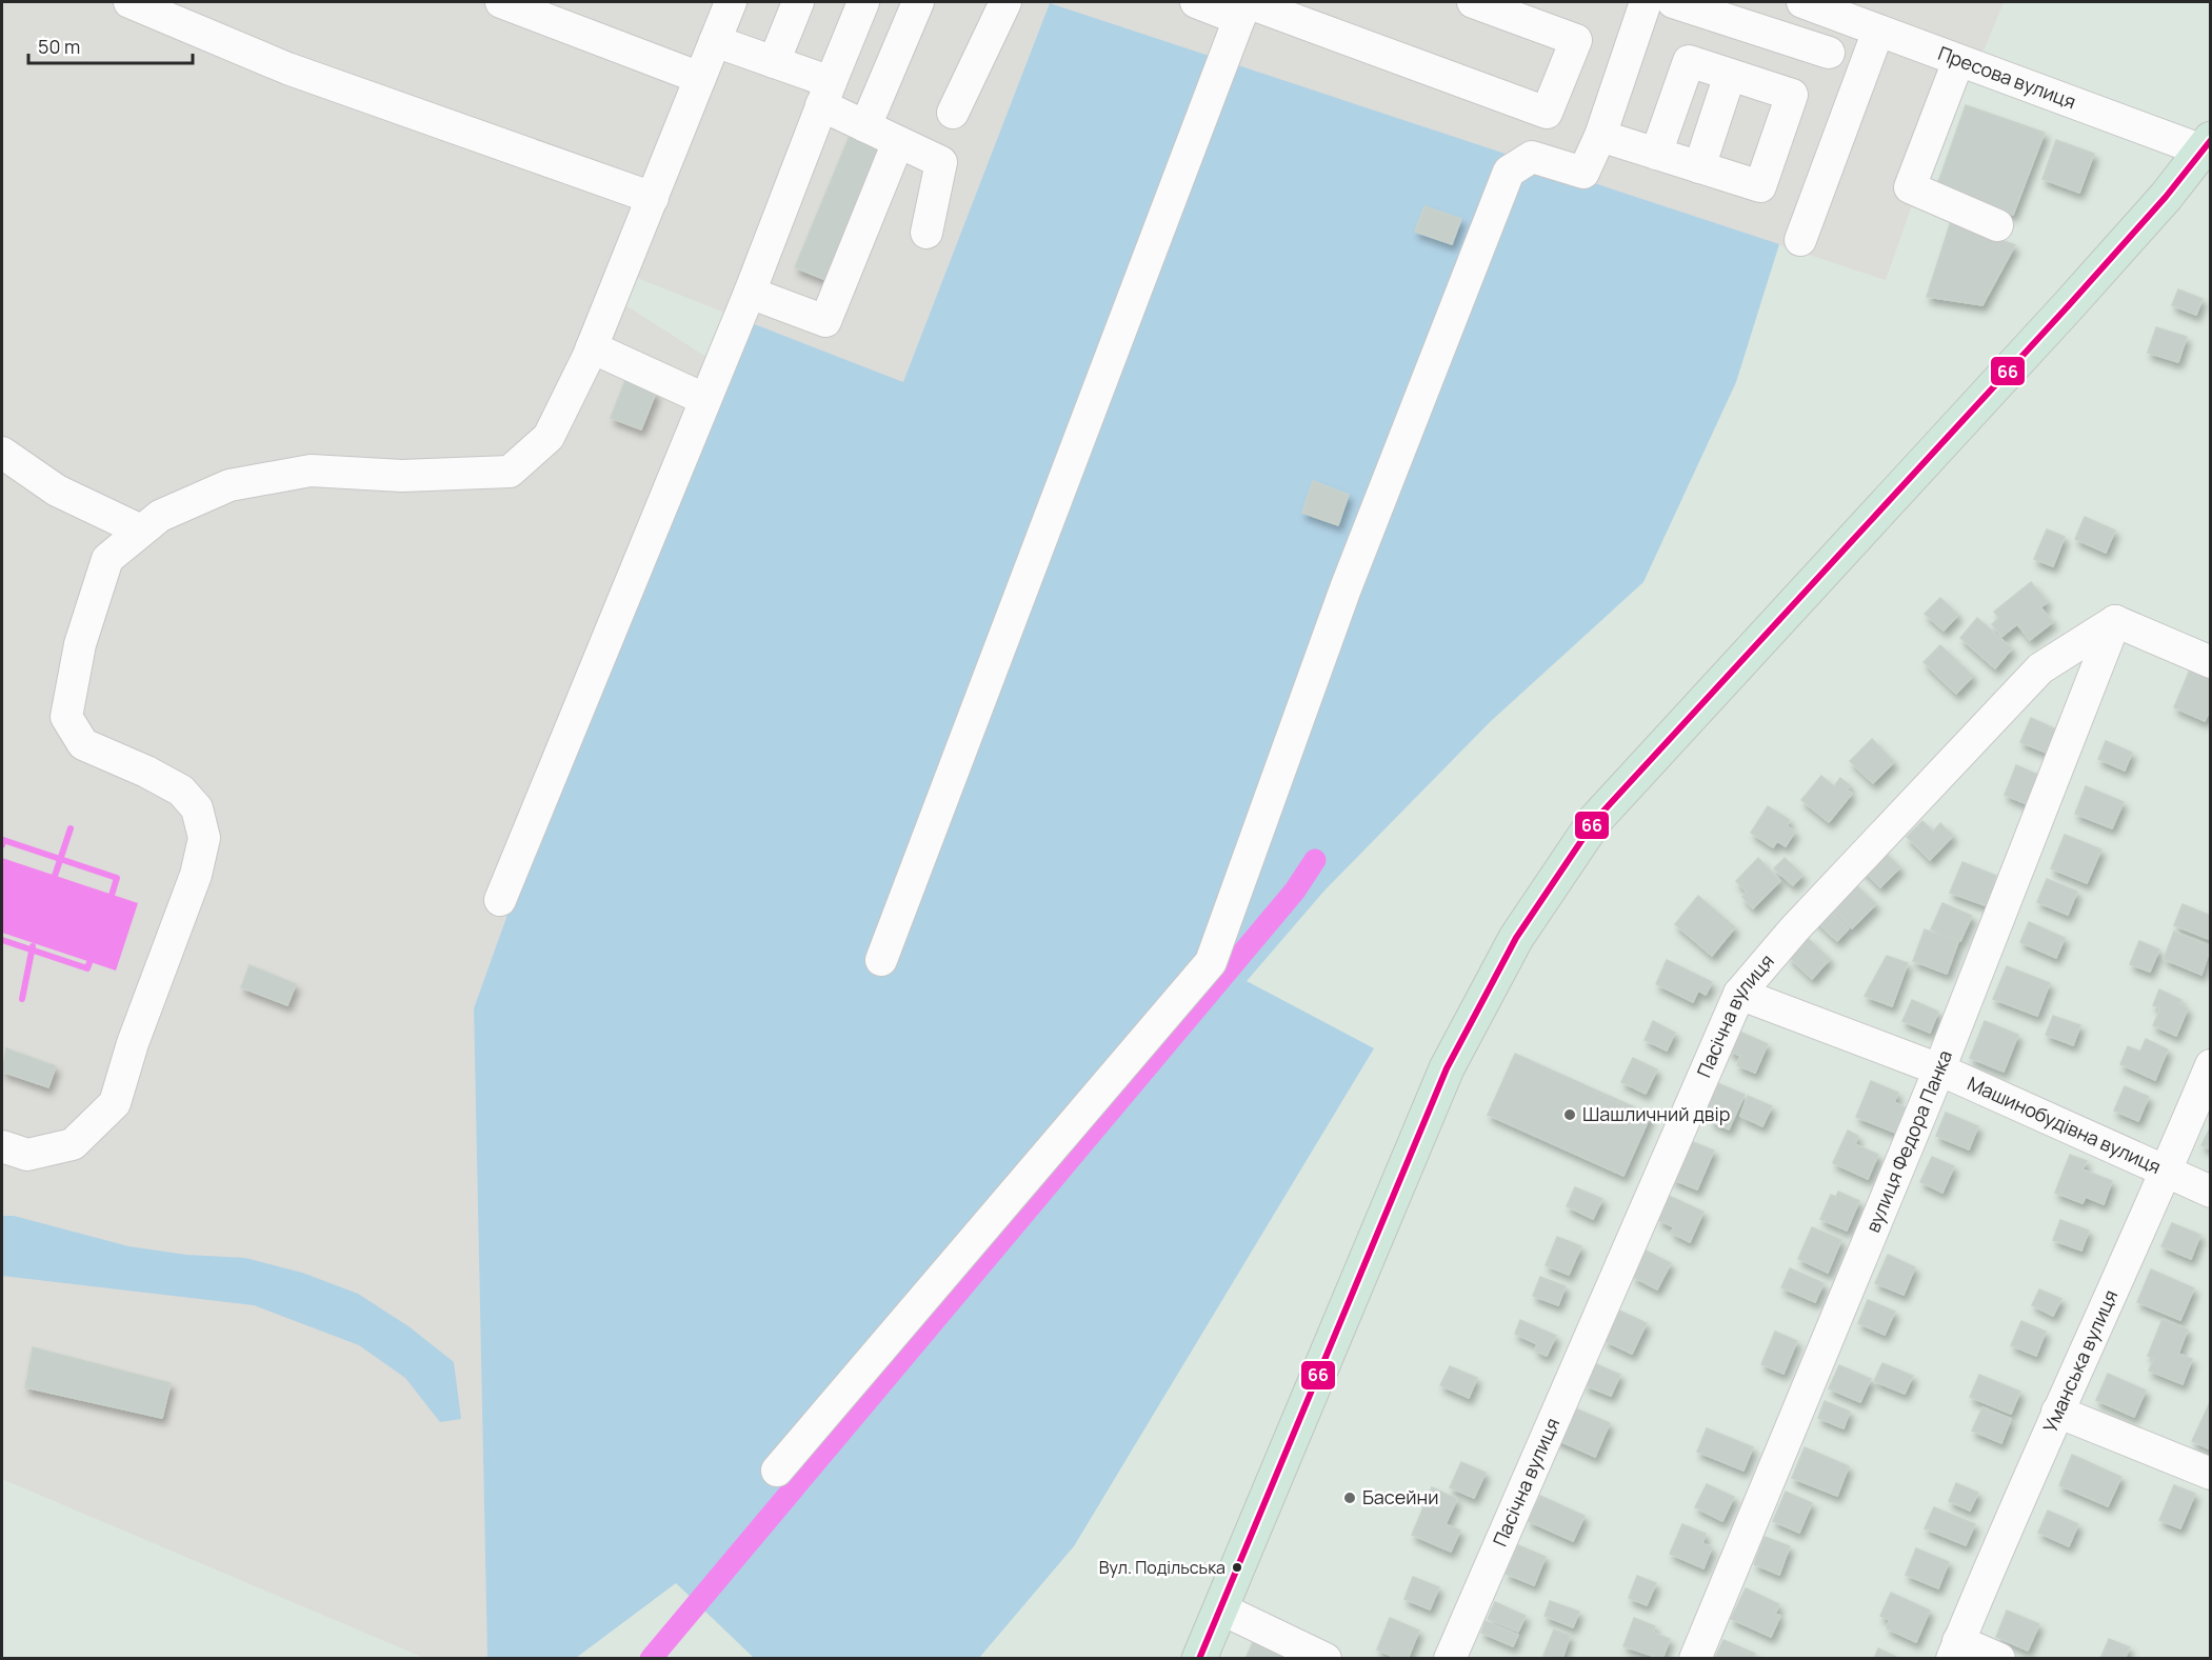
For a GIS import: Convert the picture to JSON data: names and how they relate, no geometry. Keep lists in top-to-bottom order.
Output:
{
  "streets": {
    "street": [
      "Пресова вулиця",
      "Пасічна вулиця",
      "Машинобудівна вулиця",
      "вулиця Федора Панка",
      "Уманська вулиця"
    ]
  },
  "crossings": [
    ["Пасічна вулиця", "Машинобудівна вулиця"],
    ["Пасічна вулиця", "вулиця Федора Панка"],
    ["Машинобудівна вулиця", "вулиця Федора Панка"],
    ["Машинобудівна вулиця", "Уманська вулиця"]
  ],
  "places": ["Шашличний двір", "Басейни", "Вул. Подільська"],
  "lines": ["transit line 66"],
  "scale_bar": "50 m"
}
